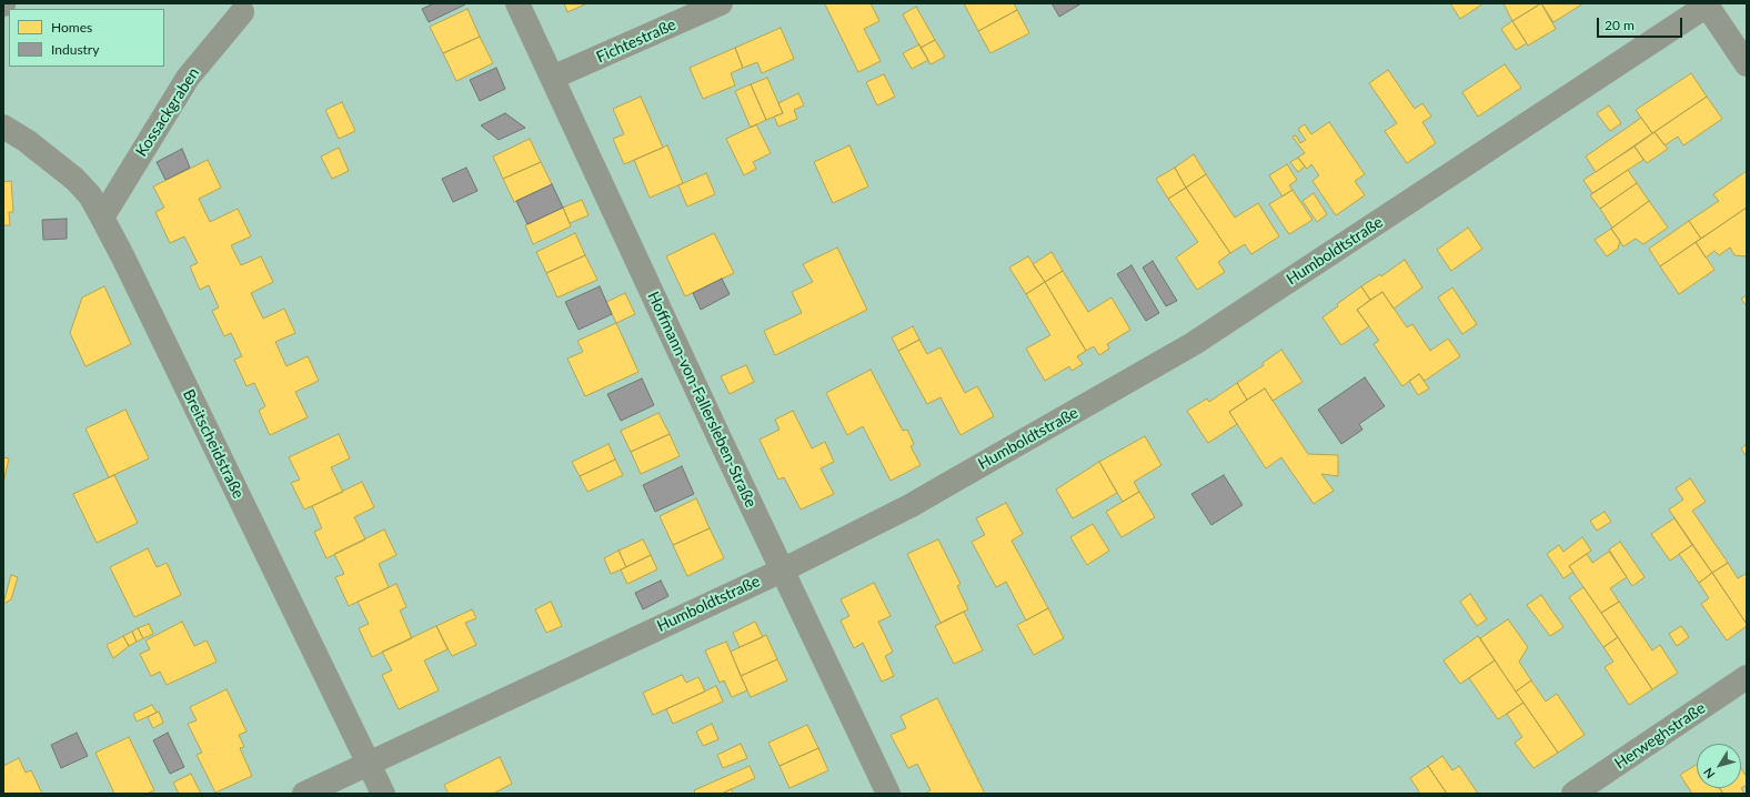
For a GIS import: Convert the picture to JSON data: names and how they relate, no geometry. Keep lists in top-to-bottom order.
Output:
{
  "streets": {
    "street": [
      "Fichtestraße",
      "Kossackgraben",
      "Humboldtstraße",
      "Hoffmann-von-Fallersleben-Straße",
      "Breitscheidstraße",
      "Herweghstraße"
    ]
  },
  "crossings": [
    ["Fichtestraße", "Hoffmann-von-Fallersleben-Straße"],
    ["Kossackgraben", "Breitscheidstraße"],
    ["Humboldtstraße", "Hoffmann-von-Fallersleben-Straße"],
    ["Humboldtstraße", "Breitscheidstraße"]
  ],
  "legend": ["Homes", "Industry"],
  "scale_bar": "20 m",
  "north": "bottom left"
}
